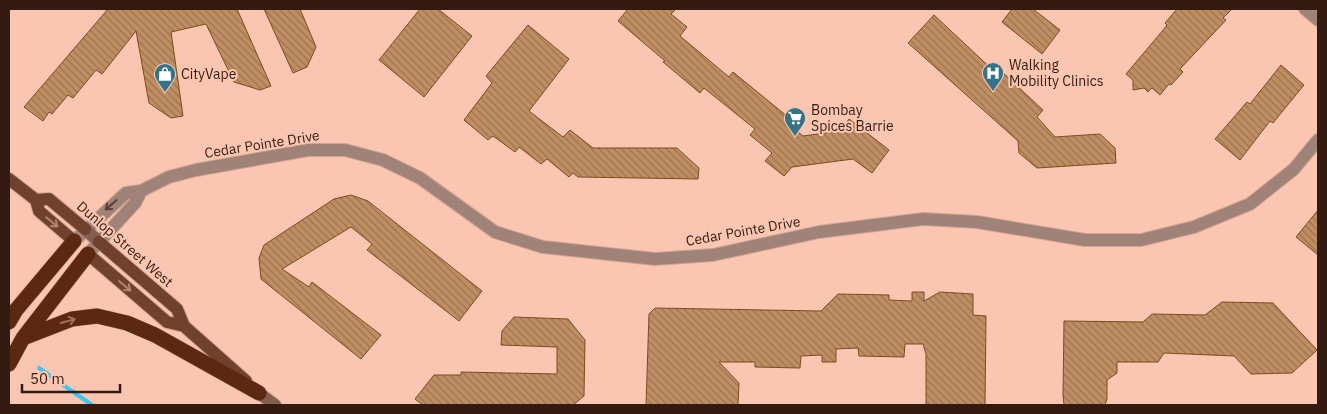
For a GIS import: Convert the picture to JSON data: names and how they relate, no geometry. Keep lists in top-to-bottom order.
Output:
{
  "streets": {
    "main road": ["Dunlop Street West"],
    "street": ["Cedar Pointe Drive"]
  },
  "crossings": [
    ["Cedar Pointe Drive", "Dunlop Street West"]
  ],
  "places": {
    "hospital": ["Walking Mobility Clinics"],
    "shop": ["CityVape"],
    "supermarket": ["Bombay Spices Barrie"]
  },
  "scale_bar": "50 m"
}
